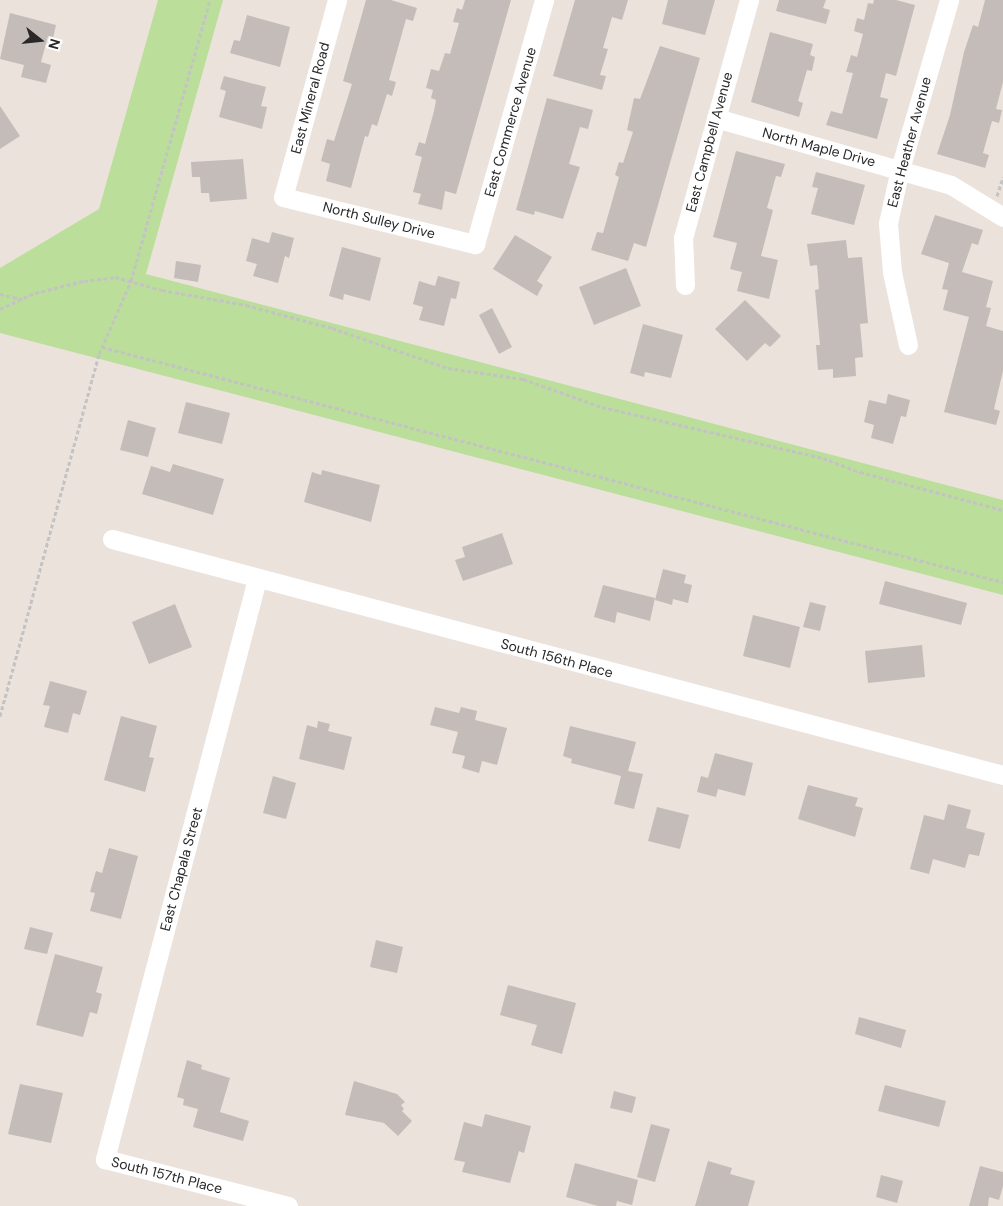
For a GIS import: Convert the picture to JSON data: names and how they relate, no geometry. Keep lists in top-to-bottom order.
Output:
{
  "streets": {
    "street": [
      "East Mineral Road",
      "East Commerce Avenue",
      "East Campbell Avenue",
      "East Heather Avenue",
      "North Maple Drive",
      "North Sulley Drive",
      "South 156th Place",
      "East Chapala Street",
      "South 157th Place"
    ]
  },
  "crossings": [
    ["East Mineral Road", "North Sulley Drive"],
    ["East Commerce Avenue", "North Sulley Drive"],
    ["East Campbell Avenue", "North Maple Drive"],
    ["East Heather Avenue", "North Maple Drive"],
    ["South 156th Place", "East Chapala Street"],
    ["East Chapala Street", "South 157th Place"]
  ],
  "north": "right"
}
